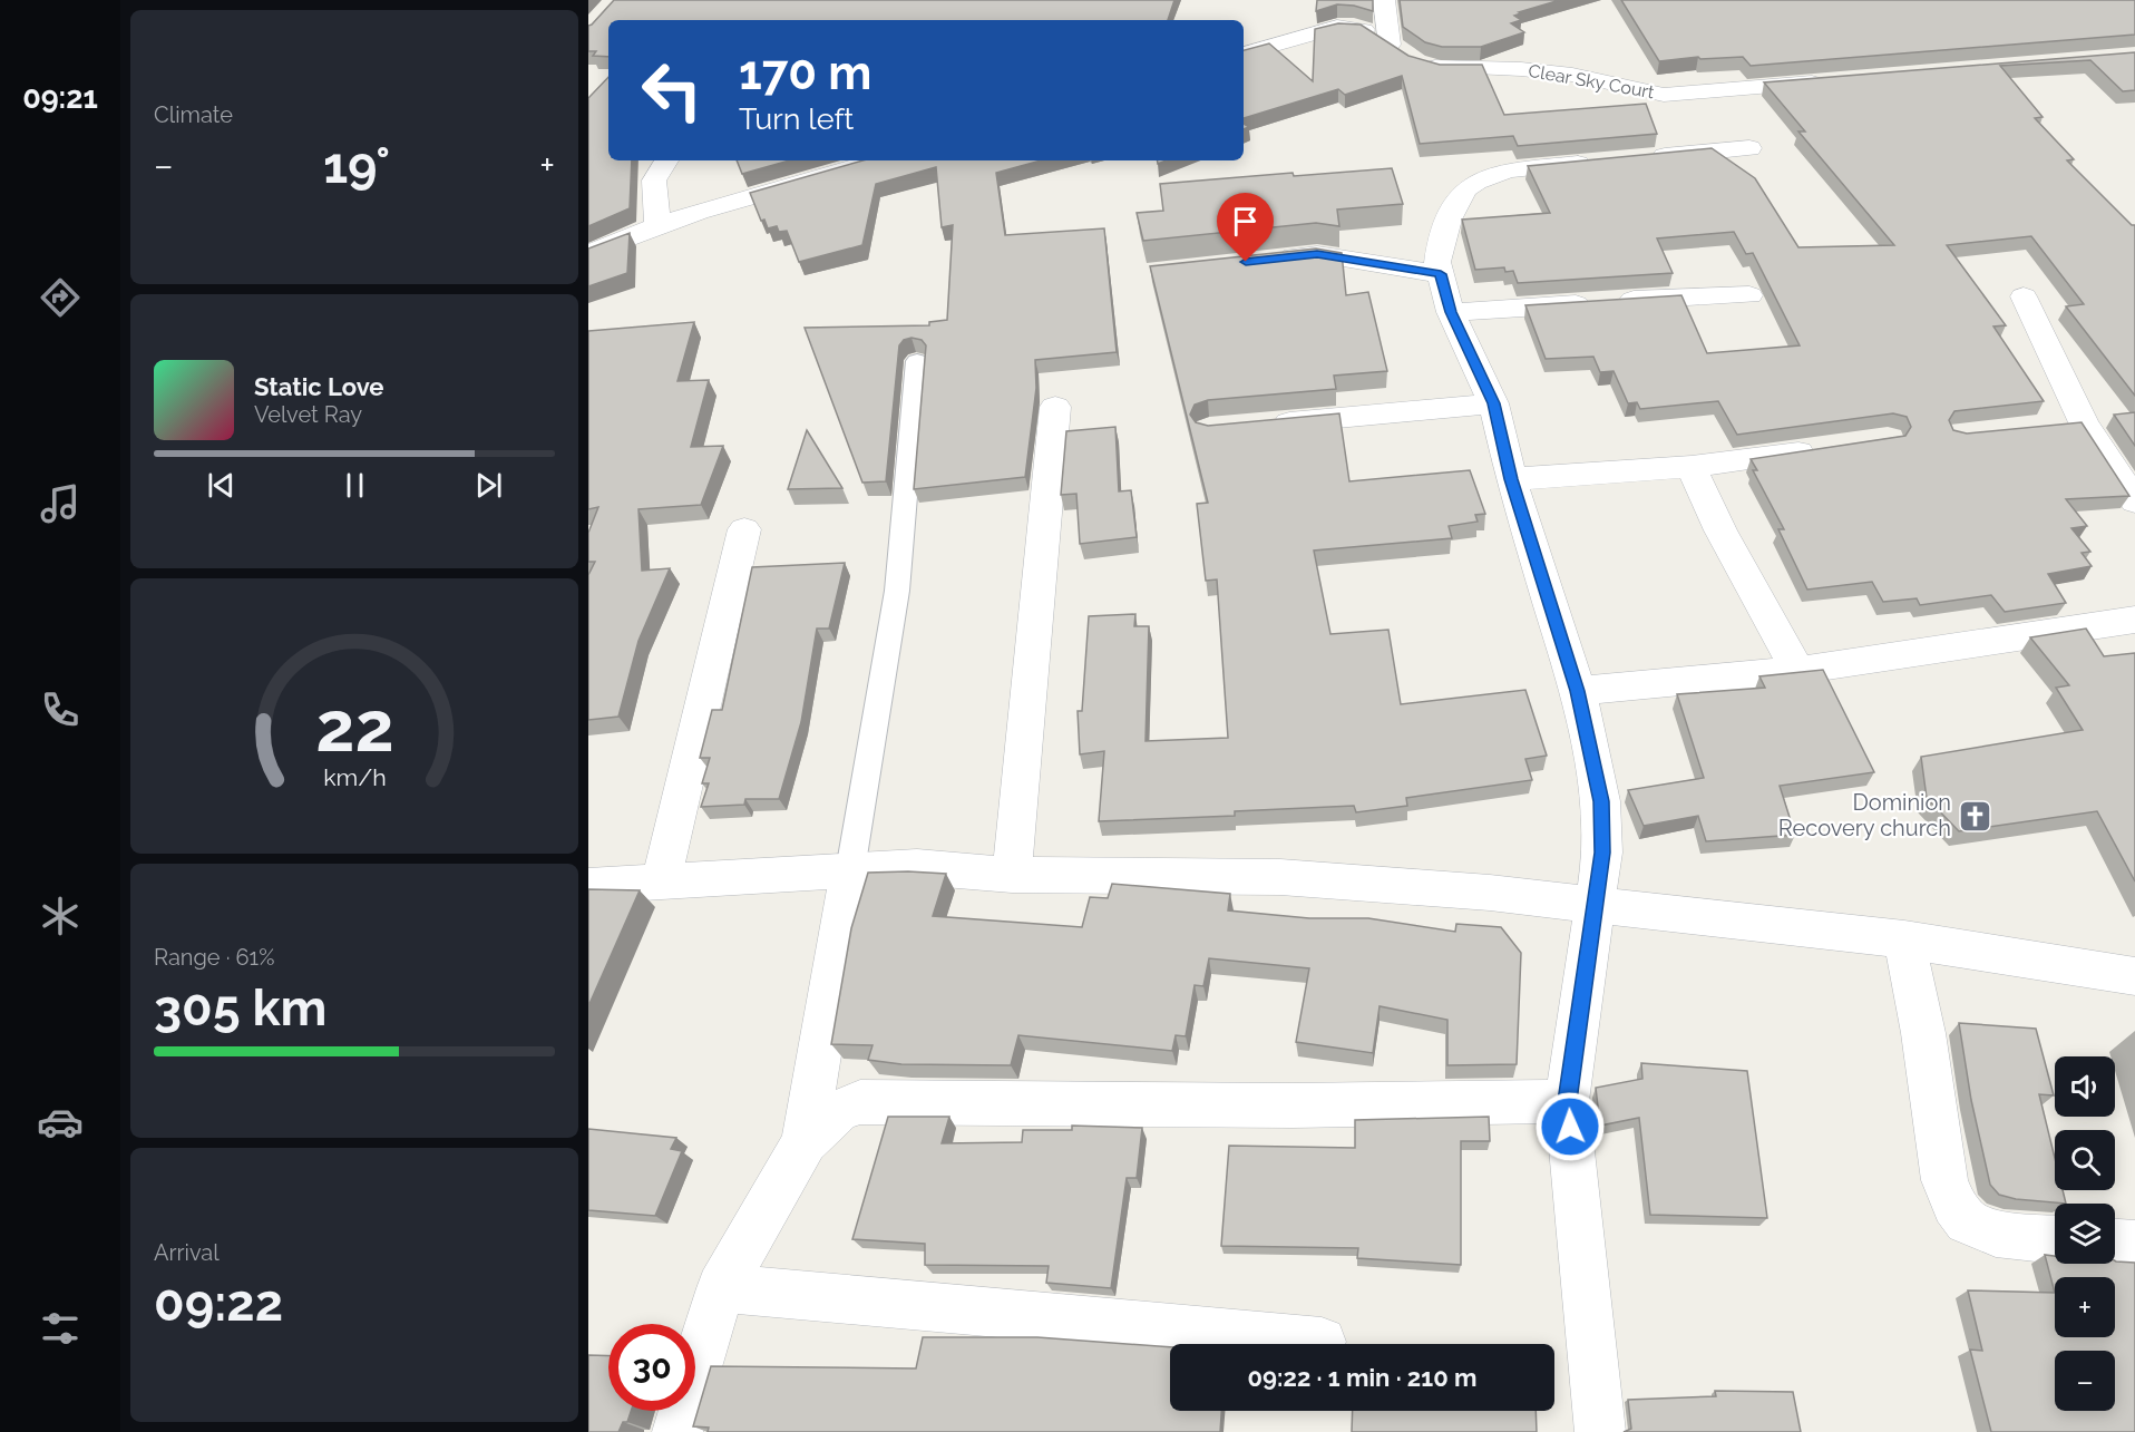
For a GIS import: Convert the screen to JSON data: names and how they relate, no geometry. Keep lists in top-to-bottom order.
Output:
{
  "streets": {
    "street": ["Clear Sky Court"]
  },
  "places": {
    "church": ["Dominion Recovery church"]
  },
  "page": {
    "tabs": "09:21",
    "tile": [
      "Climate",
      ["Range · 61%", "305 km"],
      ["Arrival", "09:22"]
    ],
    "turn": ["170 m", "Turn left"],
    "heat": ["−", "19°", "+"],
    "song": ["Static Love", "Velvet Ray"],
    "map_buttons": ["+", "−"],
    "limit": "30",
    "trip": "09:22 · 1 min · 210 m",
    "gauge": ["22", "km/h"]
  }
}
